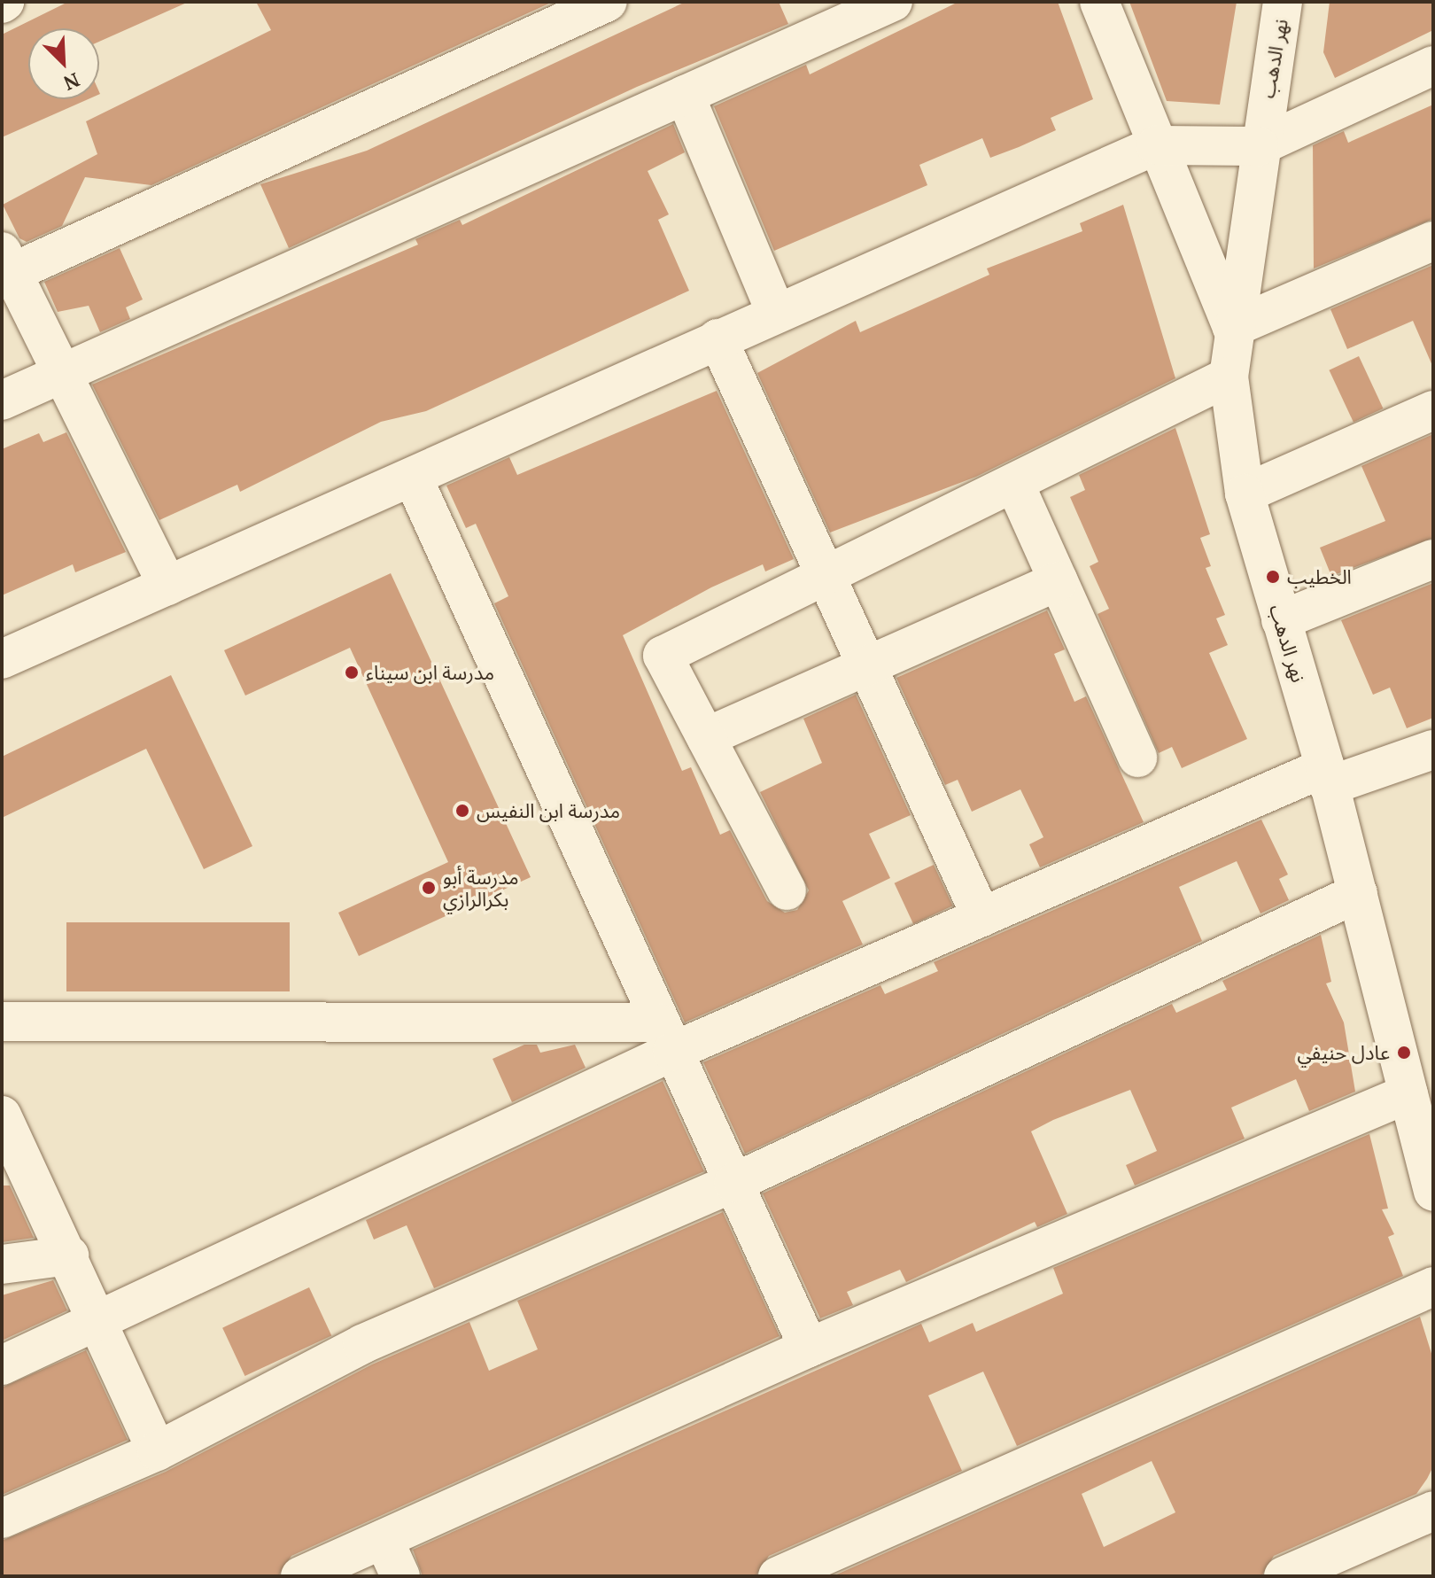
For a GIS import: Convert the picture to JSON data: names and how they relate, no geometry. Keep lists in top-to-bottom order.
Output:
{
  "streets": {
    "street": ["نهر الدهب"]
  },
  "places": [
    "الخطيب",
    "مدرسة ابن سيناء",
    "مدرسة ابن النفيس",
    "مدرسة أبو بكرالرازي",
    "عادل حنيفي"
  ],
  "north": "bottom right"
}
